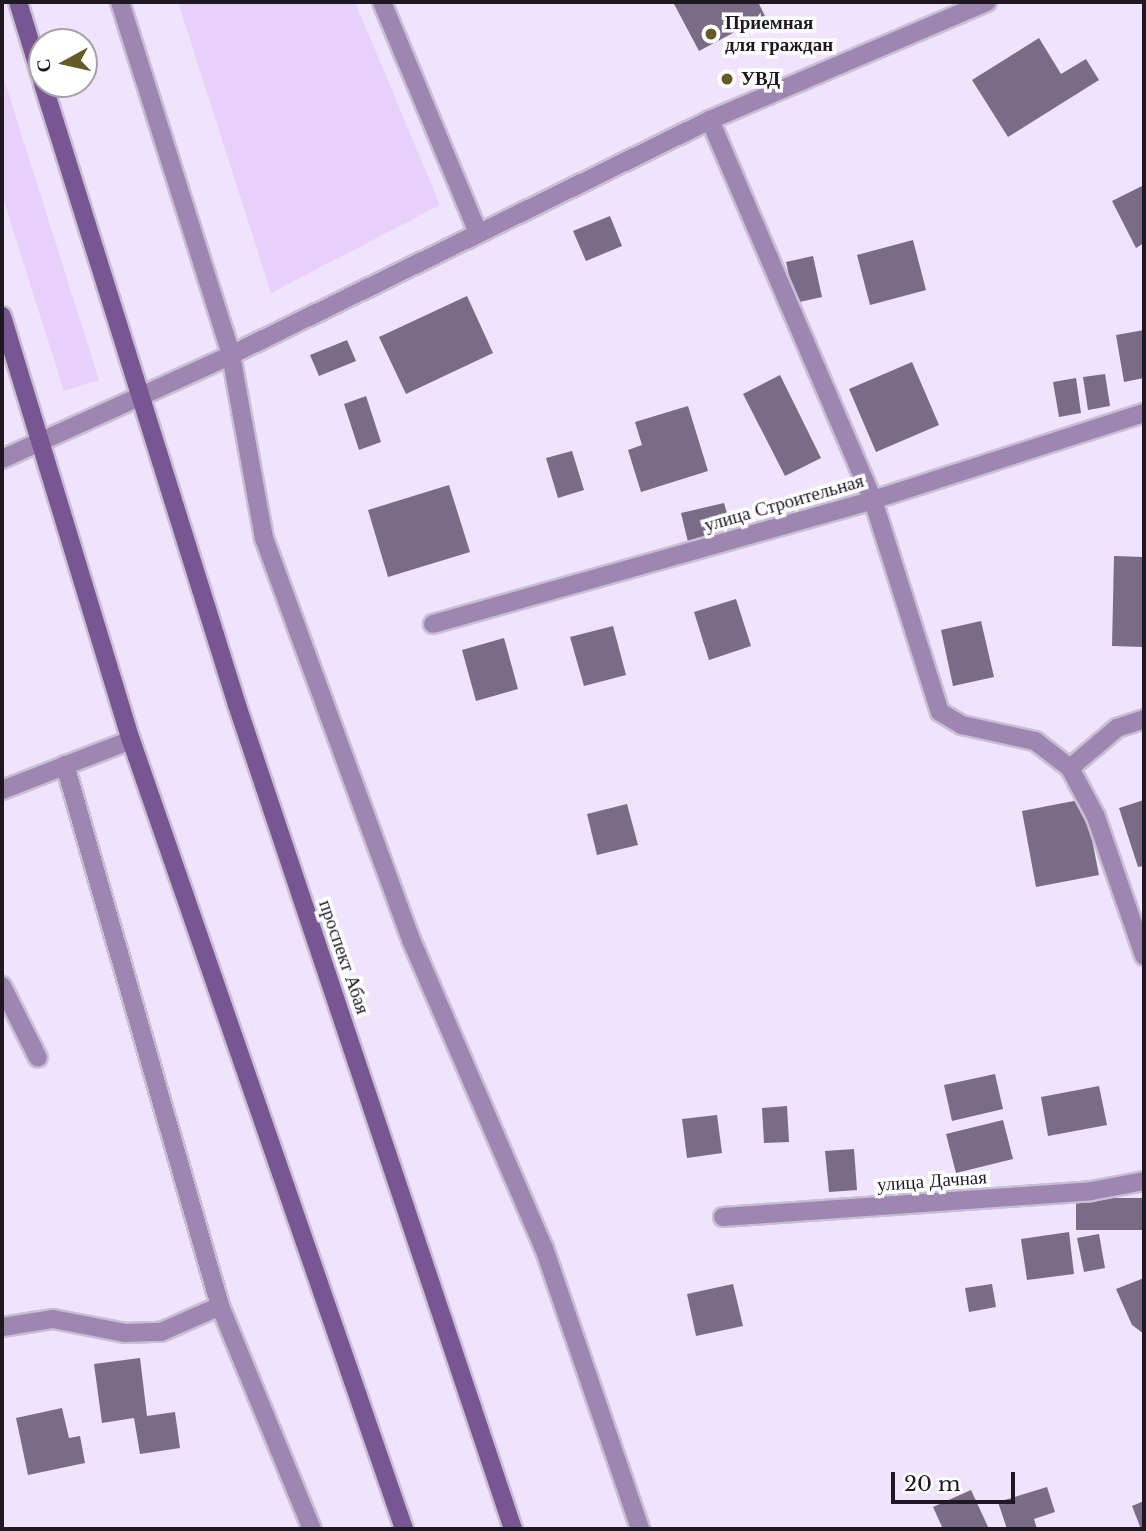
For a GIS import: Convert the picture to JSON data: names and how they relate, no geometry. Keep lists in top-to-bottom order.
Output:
{
  "streets": {
    "main road": ["проспект Абая"],
    "street": ["улица Строительная", "улица Дачная"]
  },
  "places": ["Приемная для граждан", "УВД"],
  "scale_bar": "20 m",
  "north": "left"
}
